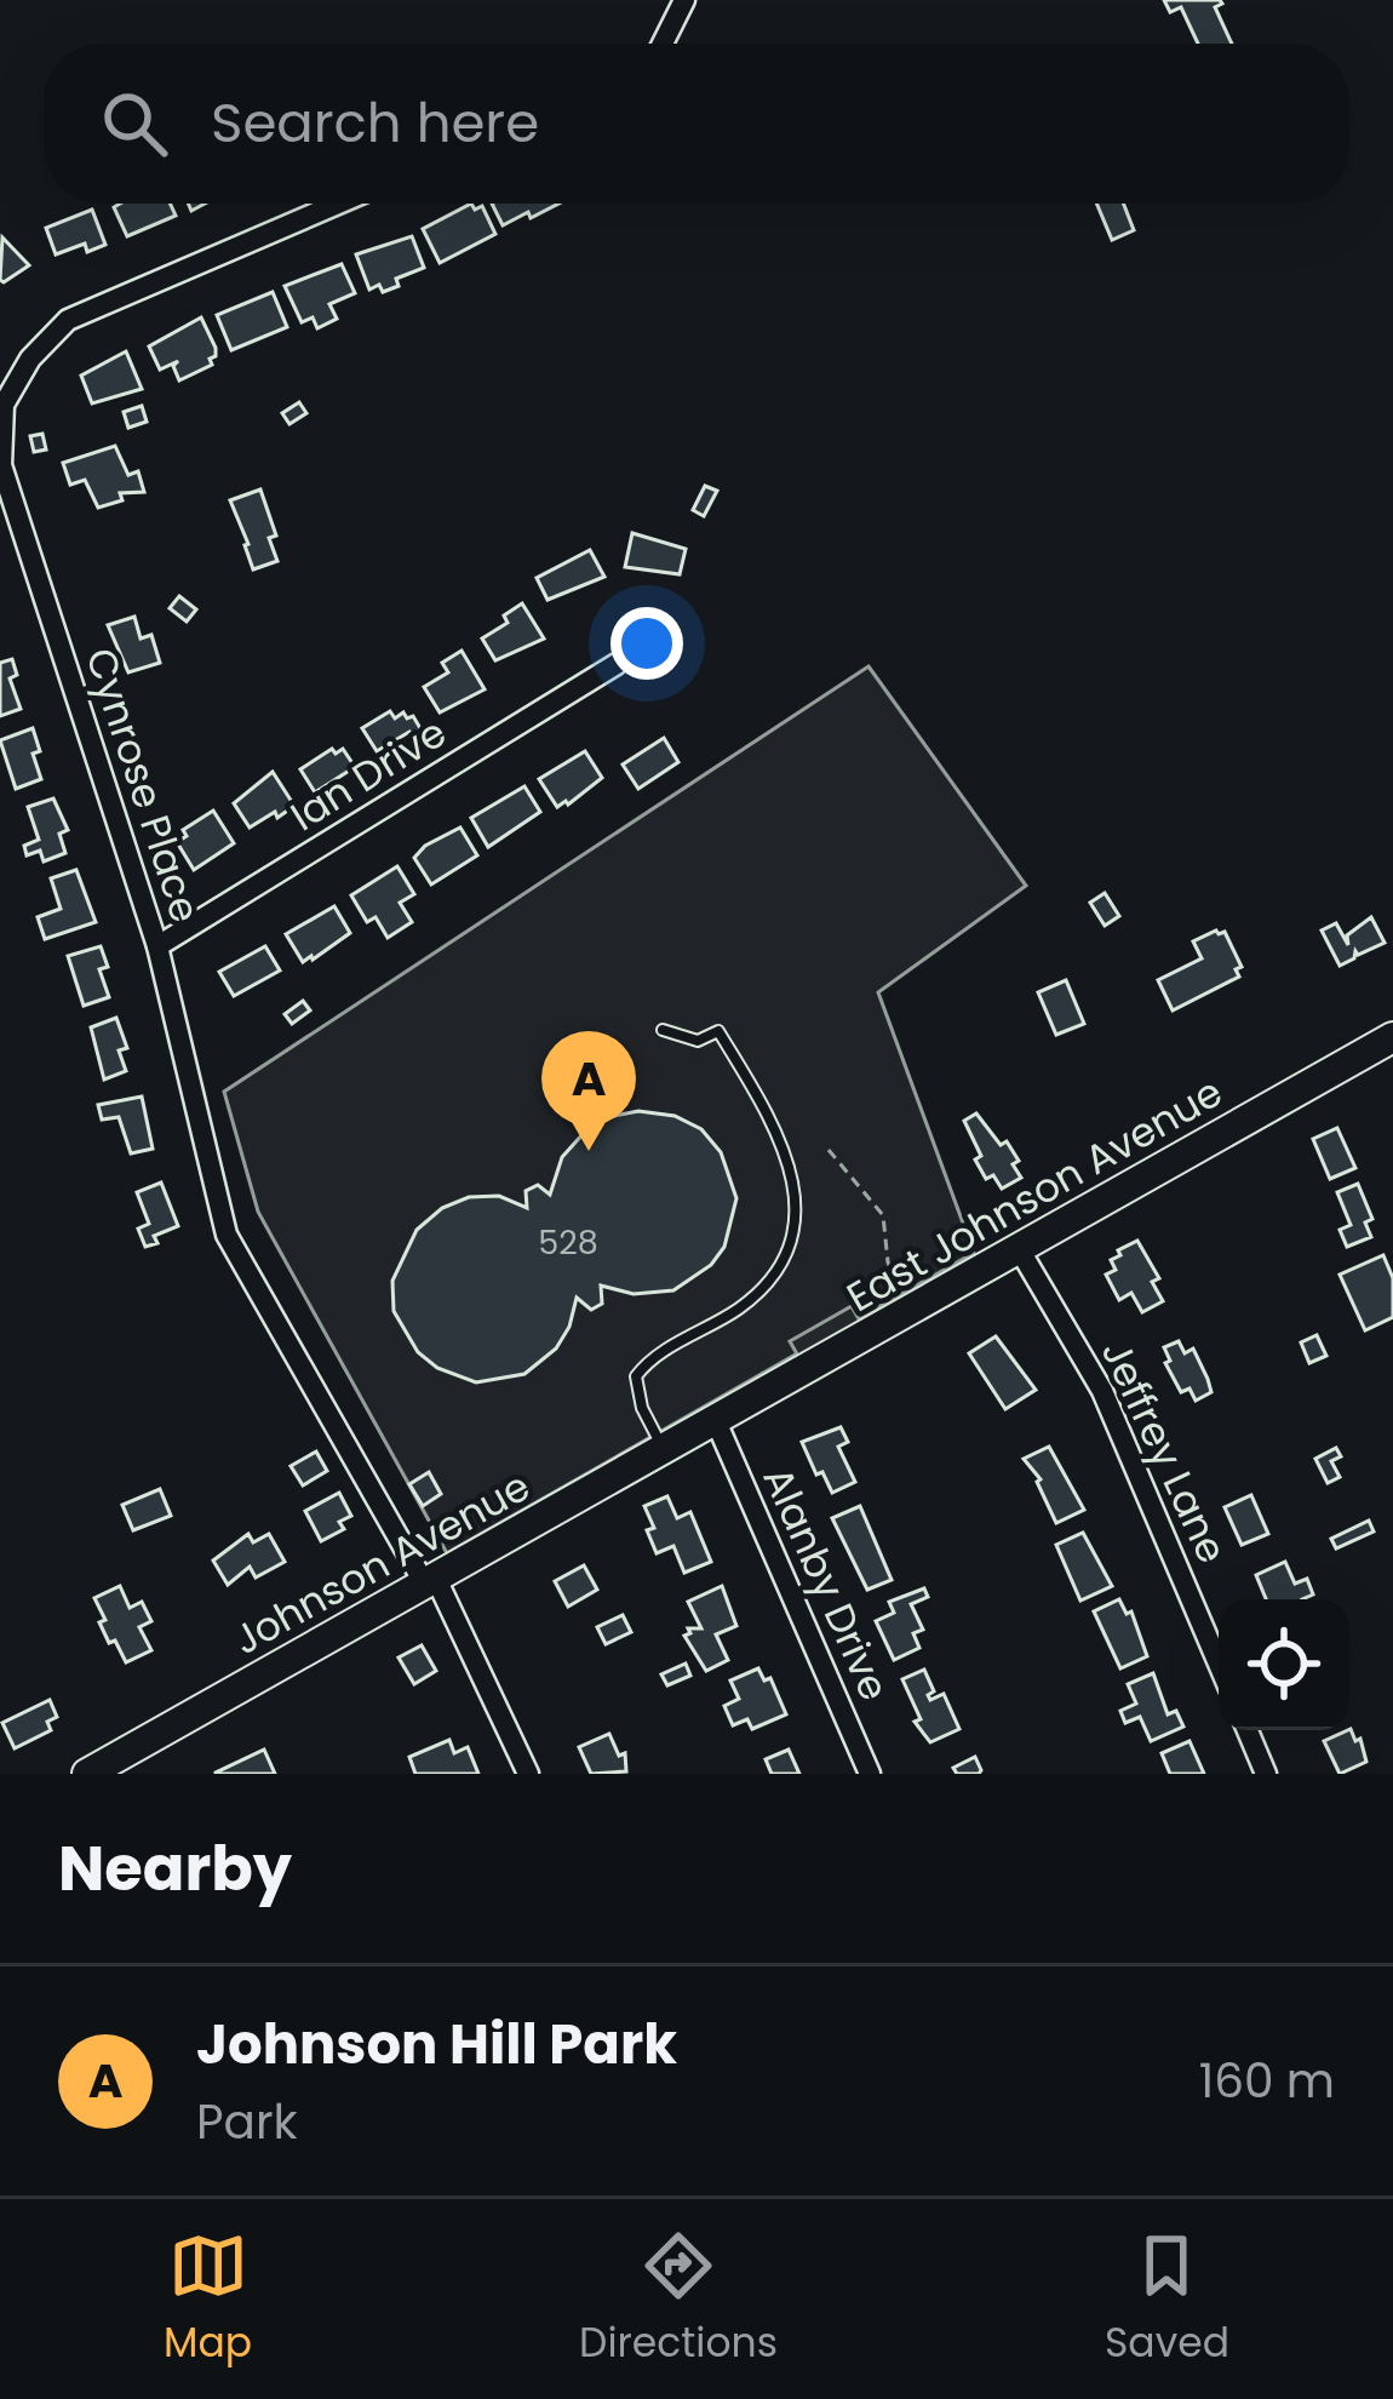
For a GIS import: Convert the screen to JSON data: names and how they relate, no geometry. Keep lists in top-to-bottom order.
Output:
{
  "streets": {
    "street": [
      "Ian Drive",
      "Cynrose Place",
      "East Johnson Avenue",
      "Jeffrey Lane",
      "Johnson Avenue",
      "Alanby Drive"
    ]
  },
  "crossings": [
    ["Ian Drive", "Cynrose Place"],
    ["Cynrose Place", "Johnson Avenue"],
    ["East Johnson Avenue", "Jeffrey Lane"],
    ["East Johnson Avenue", "Johnson Avenue"],
    ["East Johnson Avenue", "Alanby Drive"],
    ["Johnson Avenue", "Alanby Drive"]
  ],
  "house_numbers": ["528"],
  "page": {
    "search": "Search here",
    "pins": "A",
    "heading": "Nearby",
    "list": [
      {
        "mark": "A",
        "name": "Johnson Hill Park",
        "note": "Park",
        "value": "160 m"
      }
    ],
    "nav": ["Map", "Directions", "Saved"]
  }
}
